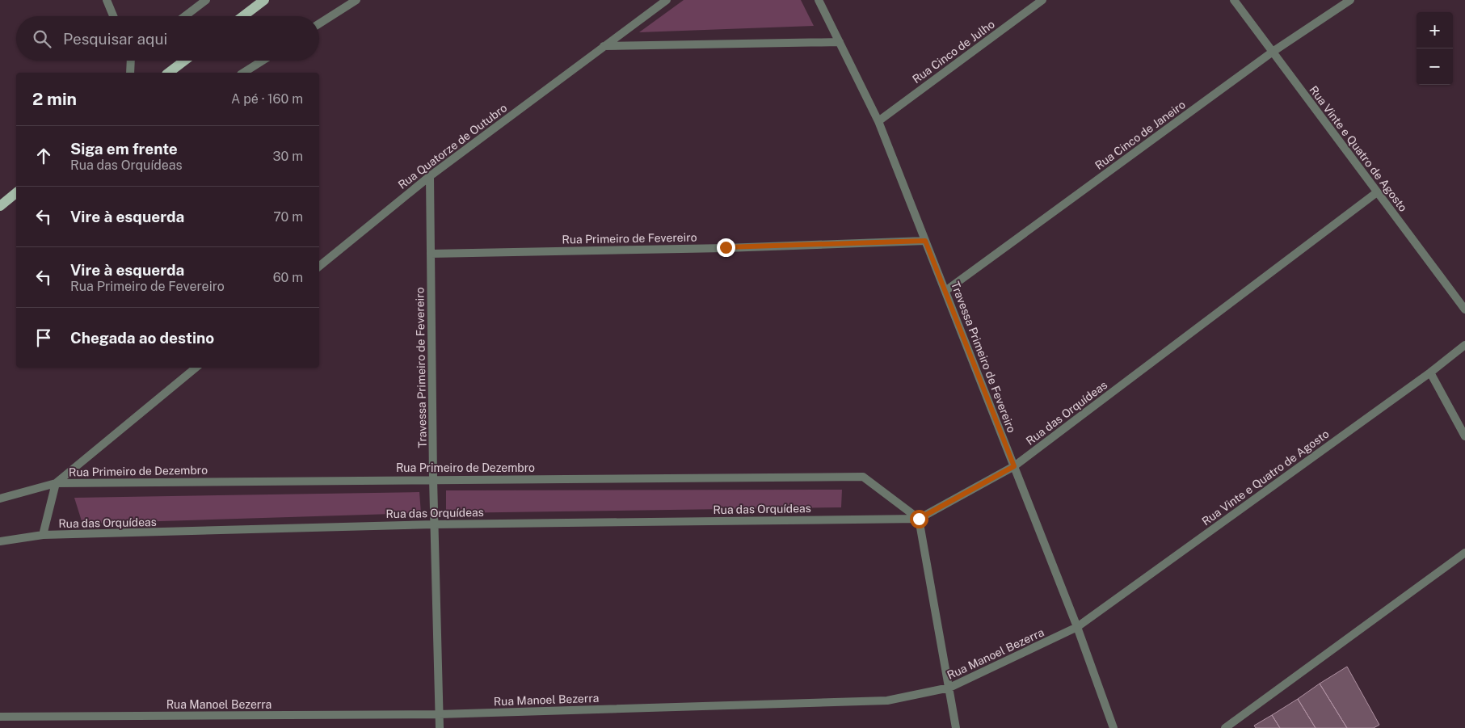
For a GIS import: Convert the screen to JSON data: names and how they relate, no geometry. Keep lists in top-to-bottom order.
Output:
{
  "streets": {
    "street": [
      "Rua Cinco de Julho",
      "Rua Cinco de Janeiro",
      "Rua Quatorze de Outubro",
      "Rua Vinte e Quatro de Agosto",
      "Rua Primeiro de Fevereiro",
      "Travessa Primeiro de Fevereiro",
      "Rua das Orquídeas",
      "Rua Primeiro de Dezembro",
      "Rua Manoel Bezerra"
    ]
  },
  "crossings": [
    ["Rua Cinco de Julho", "Travessa Primeiro de Fevereiro"],
    ["Rua Cinco de Janeiro", "Rua Vinte e Quatro de Agosto"],
    ["Rua Cinco de Janeiro", "Travessa Primeiro de Fevereiro"],
    ["Rua Quatorze de Outubro", "Travessa Primeiro de Fevereiro"],
    ["Rua Vinte e Quatro de Agosto", "Travessa Primeiro de Fevereiro"],
    ["Rua Vinte e Quatro de Agosto", "Rua das Orquídeas"],
    ["Rua Vinte e Quatro de Agosto", "Rua Manoel Bezerra"],
    ["Rua Primeiro de Fevereiro", "Travessa Primeiro de Fevereiro"],
    ["Travessa Primeiro de Fevereiro", "Rua das Orquídeas"],
    ["Travessa Primeiro de Fevereiro", "Rua Primeiro de Dezembro"],
    ["Travessa Primeiro de Fevereiro", "Rua Manoel Bezerra"],
    ["Rua das Orquídeas", "Rua Primeiro de Dezembro"]
  ],
  "page": {
    "map_buttons": ["+", "−"],
    "search": "Pesquisar aqui",
    "heading": ["2 min", "A pé · 160 m"],
    "list": [
      ["Siga em frente", "Rua das Orquídeas", "30 m"],
      ["Vire à esquerda", "70 m"],
      ["Vire à esquerda", "Rua Primeiro de Fevereiro", "60 m"],
      "Chegada ao destino"
    ]
  }
}
